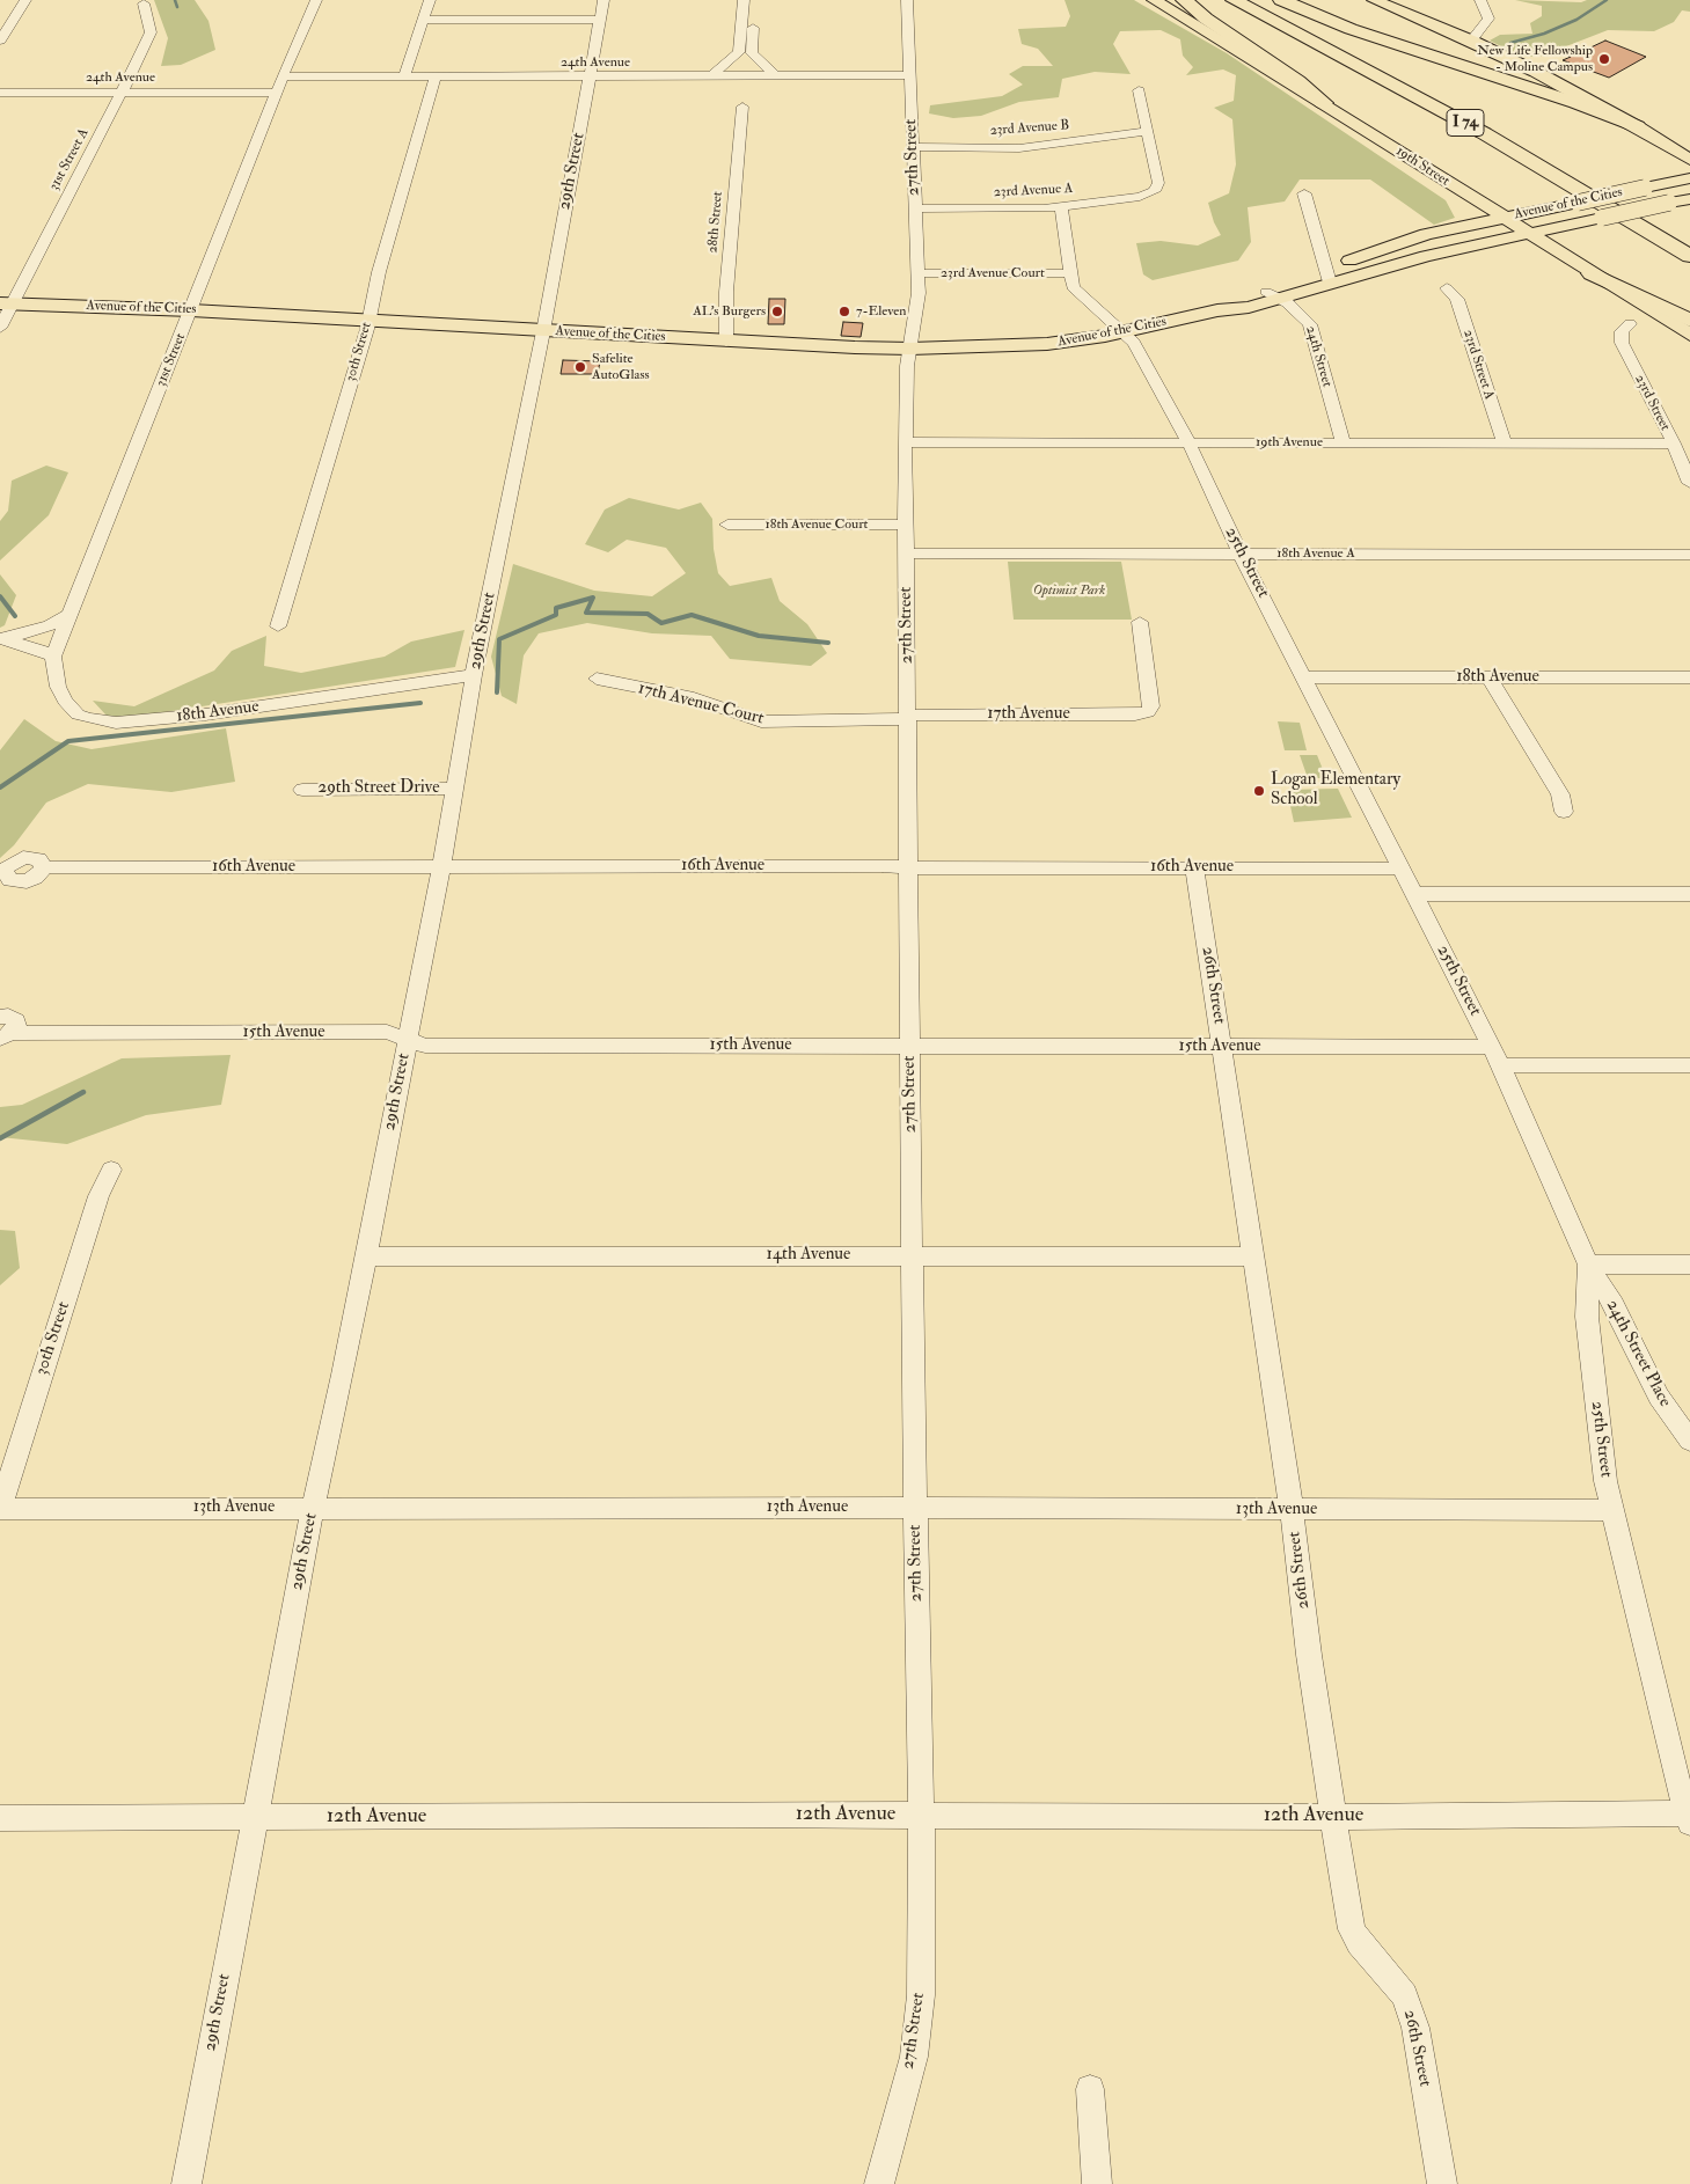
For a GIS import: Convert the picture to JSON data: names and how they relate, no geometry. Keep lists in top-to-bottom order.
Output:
{
  "streets": {
    "highway": ["I 74"],
    "main road": ["19th Street", "Avenue of the Cities"],
    "street": [
      "24th Avenue",
      "23rd Avenue B",
      "27th Street",
      "31st Street A",
      "29th Street",
      "23rd Avenue A",
      "28th Street",
      "23rd Avenue Court",
      "30th Street",
      "24th Street",
      "31st Street",
      "23rd Street A",
      "23rd Street",
      "19th Avenue",
      "18th Avenue Court",
      "18th Avenue A",
      "25th Street",
      "18th Avenue",
      "17th Avenue Court",
      "17th Avenue",
      "29th Street Drive",
      "16th Avenue",
      "26th Street",
      "15th Avenue",
      "14th Avenue",
      "24th Street Place",
      "13th Avenue",
      "12th Avenue"
    ]
  },
  "crossings": [
    ["24th Avenue", "27th Street"],
    ["24th Avenue", "31st Street A"],
    ["24th Avenue", "29th Street"],
    ["24th Avenue", "30th Street"],
    ["24th Avenue", "31st Street"],
    ["23rd Avenue B", "27th Street"],
    ["23rd Avenue B", "23rd Avenue A"],
    ["27th Street", "23rd Avenue A"],
    ["27th Street", "Avenue of the Cities"],
    ["27th Street", "23rd Avenue Court"],
    ["27th Street", "19th Avenue"],
    ["27th Street", "18th Avenue Court"],
    ["27th Street", "18th Avenue A"],
    ["27th Street", "17th Avenue Court"],
    ["27th Street", "17th Avenue"],
    ["27th Street", "16th Avenue"],
    ["27th Street", "15th Avenue"],
    ["27th Street", "14th Avenue"],
    ["27th Street", "13th Avenue"],
    ["27th Street", "12th Avenue"],
    ["31st Street A", "Avenue of the Cities"],
    ["19th Street", "Avenue of the Cities"],
    ["29th Street", "Avenue of the Cities"],
    ["29th Street", "18th Avenue"],
    ["29th Street", "29th Street Drive"],
    ["29th Street", "16th Avenue"],
    ["29th Street", "15th Avenue"],
    ["29th Street", "14th Avenue"],
    ["29th Street", "13th Avenue"],
    ["29th Street", "12th Avenue"],
    ["23rd Avenue A", "25th Street"],
    ["Avenue of the Cities", "28th Street"],
    ["Avenue of the Cities", "30th Street"],
    ["Avenue of the Cities", "24th Street"],
    ["Avenue of the Cities", "31st Street"],
    ["Avenue of the Cities", "25th Street"],
    ["23rd Avenue Court", "25th Street"],
    ["30th Street", "13th Avenue"],
    ["24th Street", "19th Avenue"],
    ["31st Street", "18th Avenue"],
    ["23rd Street A", "19th Avenue"],
    ["23rd Street", "19th Avenue"],
    ["19th Avenue", "25th Street"],
    ["18th Avenue A", "25th Street"],
    ["25th Street", "18th Avenue"],
    ["25th Street", "16th Avenue"],
    ["25th Street", "15th Avenue"],
    ["25th Street", "24th Street Place"],
    ["25th Street", "13th Avenue"],
    ["25th Street", "12th Avenue"],
    ["17th Avenue Court", "17th Avenue"],
    ["16th Avenue", "26th Street"],
    ["26th Street", "15th Avenue"],
    ["26th Street", "14th Avenue"],
    ["26th Street", "13th Avenue"],
    ["26th Street", "12th Avenue"]
  ],
  "parks": ["Optimist Park"],
  "places": [
    "New Life Fellowship - Moline Campus",
    "AL's Burgers",
    "7-Eleven",
    "Safelite AutoGlass",
    "Logan Elementary School"
  ]
}
